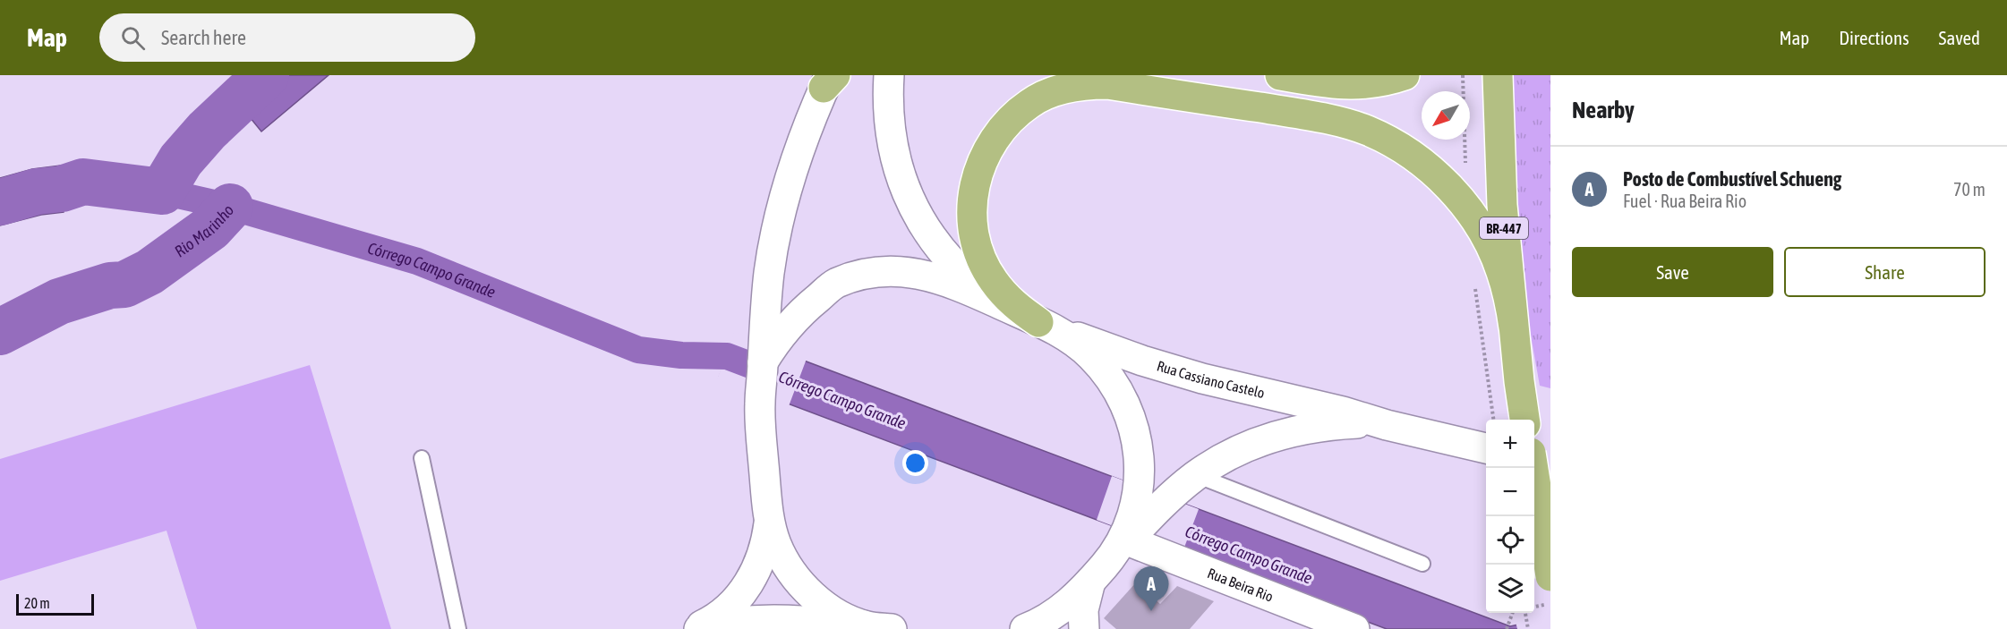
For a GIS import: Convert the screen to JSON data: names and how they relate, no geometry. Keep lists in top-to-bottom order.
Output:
{
  "streets": {
    "main road": ["BR-447", "Rua Cassiano Castelo", "Rua Beira Rio"]
  },
  "crossings": [
    ["Rua Cassiano Castelo", "Rua Beira Rio"]
  ],
  "water": ["Rio Marinho", "Córrego Campo Grande"],
  "scale_bar": "20 m",
  "north": "bottom left",
  "page": {
    "header": "Map",
    "search": "Search here",
    "nav": ["Map", "Directions", "Saved"],
    "heading": "Nearby",
    "list": [
      {
        "mark": "A",
        "name": "Posto de Combustível Schueng",
        "note": "Fuel · Rua Beira Rio",
        "value": "70 m"
      }
    ],
    "buttons": ["Save", "Share"],
    "map_buttons": ["+", "−"],
    "pins": "A",
    "scale": "20 m"
  }
}
